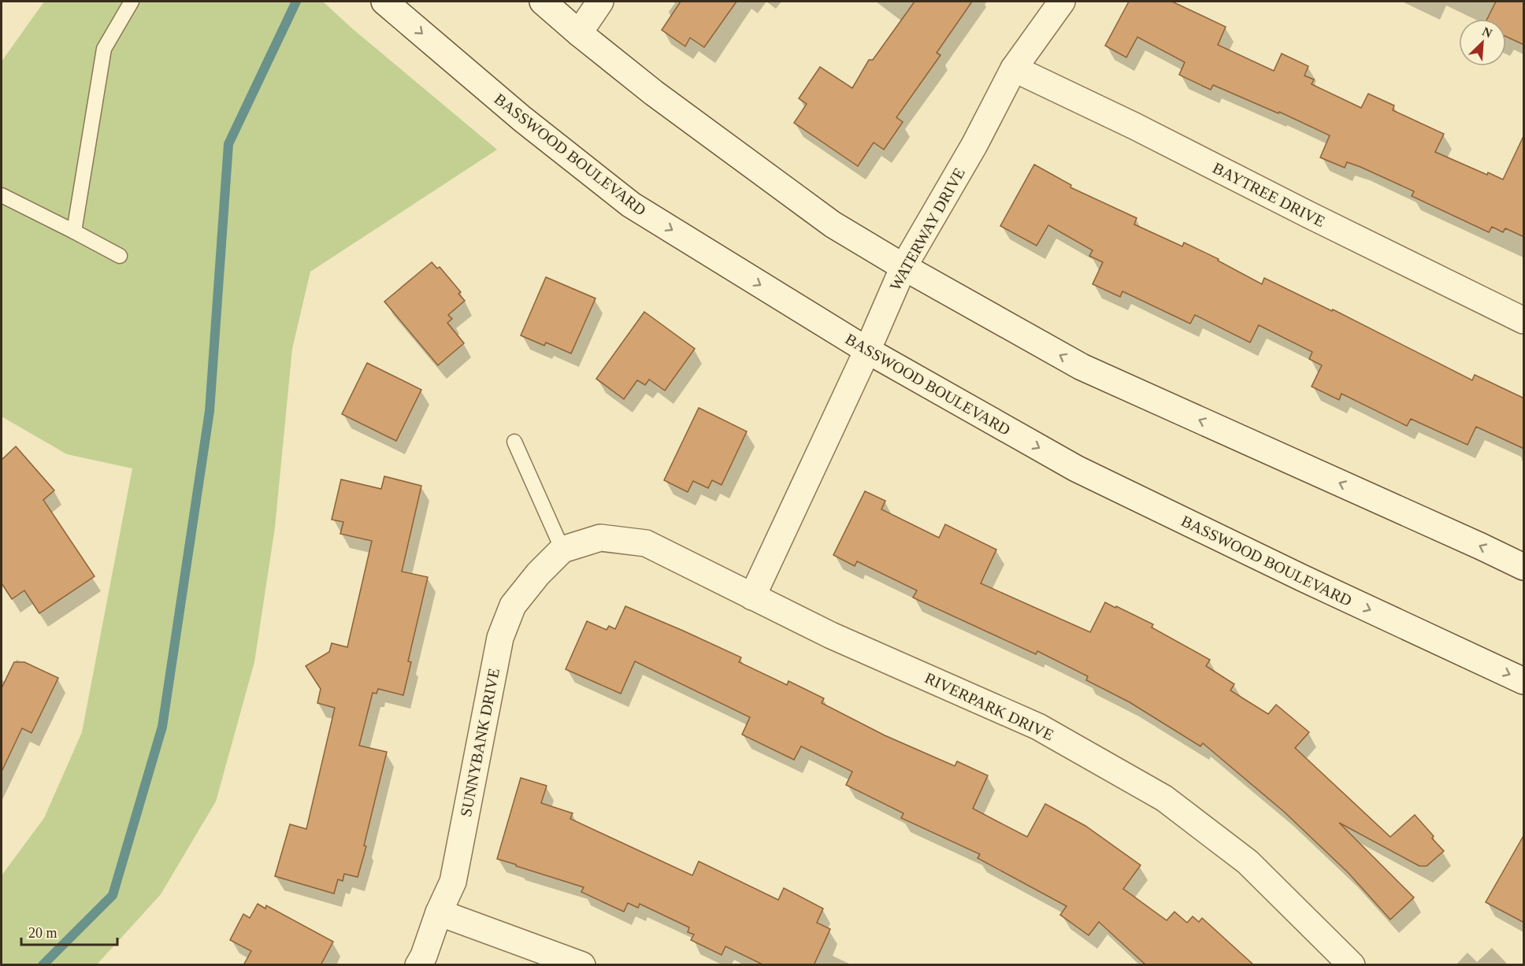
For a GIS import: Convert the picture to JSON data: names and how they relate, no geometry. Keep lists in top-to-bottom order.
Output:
{
  "streets": {
    "street": [
      "BASSWOOD BOULEVARD",
      "BAYTREE DRIVE",
      "WATERWAY DRIVE",
      "RIVERPARK DRIVE",
      "SUNNYBANK DRIVE"
    ]
  },
  "crossings": [
    ["BASSWOOD BOULEVARD", "WATERWAY DRIVE"],
    ["BAYTREE DRIVE", "WATERWAY DRIVE"],
    ["WATERWAY DRIVE", "RIVERPARK DRIVE"],
    ["RIVERPARK DRIVE", "SUNNYBANK DRIVE"]
  ],
  "scale_bar": "20 m",
  "north": "top right"
}
